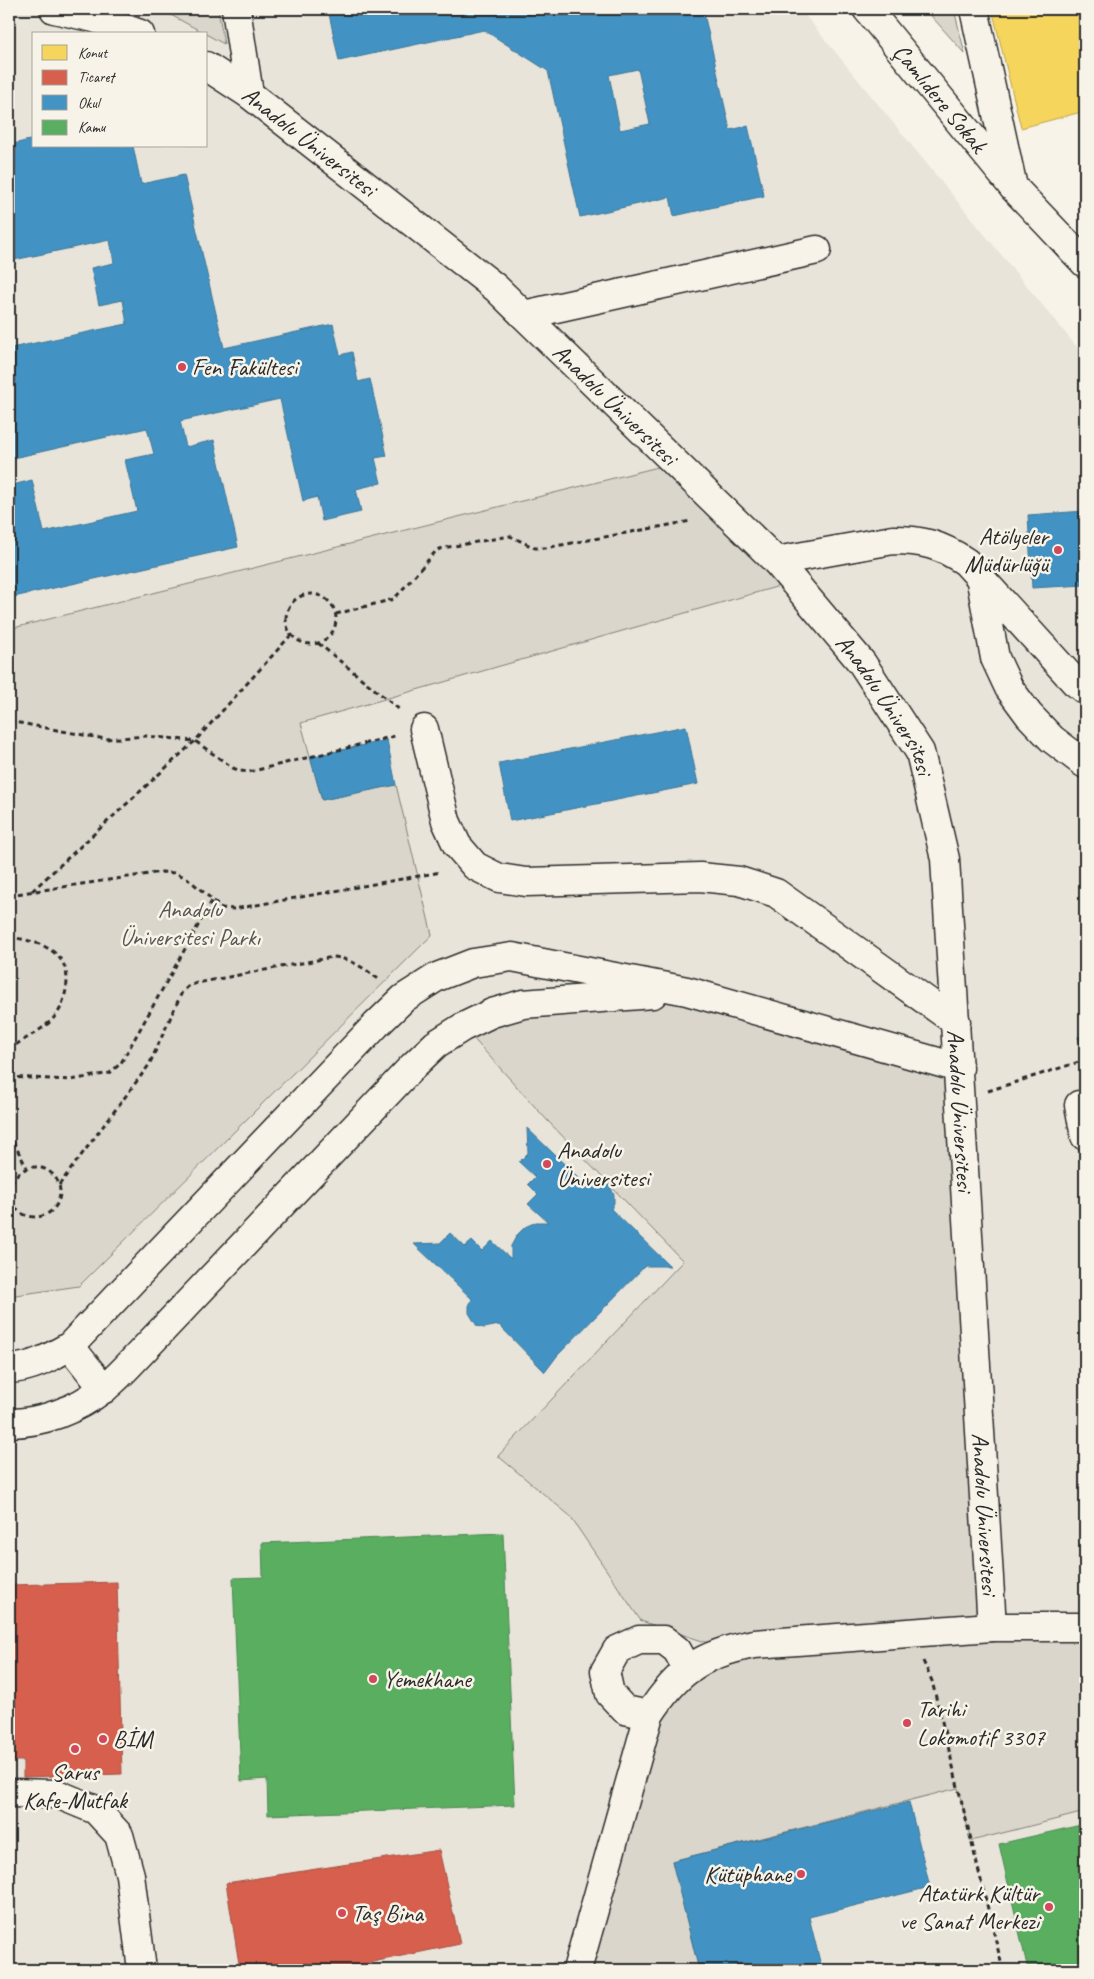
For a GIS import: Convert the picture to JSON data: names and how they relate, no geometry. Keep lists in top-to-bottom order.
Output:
{
  "streets": {
    "street": ["Çamlıdere Sokak", "Anadolu Üniversitesi"]
  },
  "parks": ["Anadolu Üniversitesi Parkı"],
  "places": [
    "Fen Fakültesi",
    "Atölyeler Müdürlüğü",
    "Anadolu Üniversitesi",
    "Yemekhane",
    "Tarihi Lokomotif 3307",
    "BİM",
    "Sarus Kafe-Mutfak",
    "Kütüphane",
    "Atatürk Kültür ve Sanat Merkezi",
    "Taş Bina"
  ],
  "legend": [
    "Konut",
    "Ticaret",
    "Okul",
    "Kamu"
  ]
}
